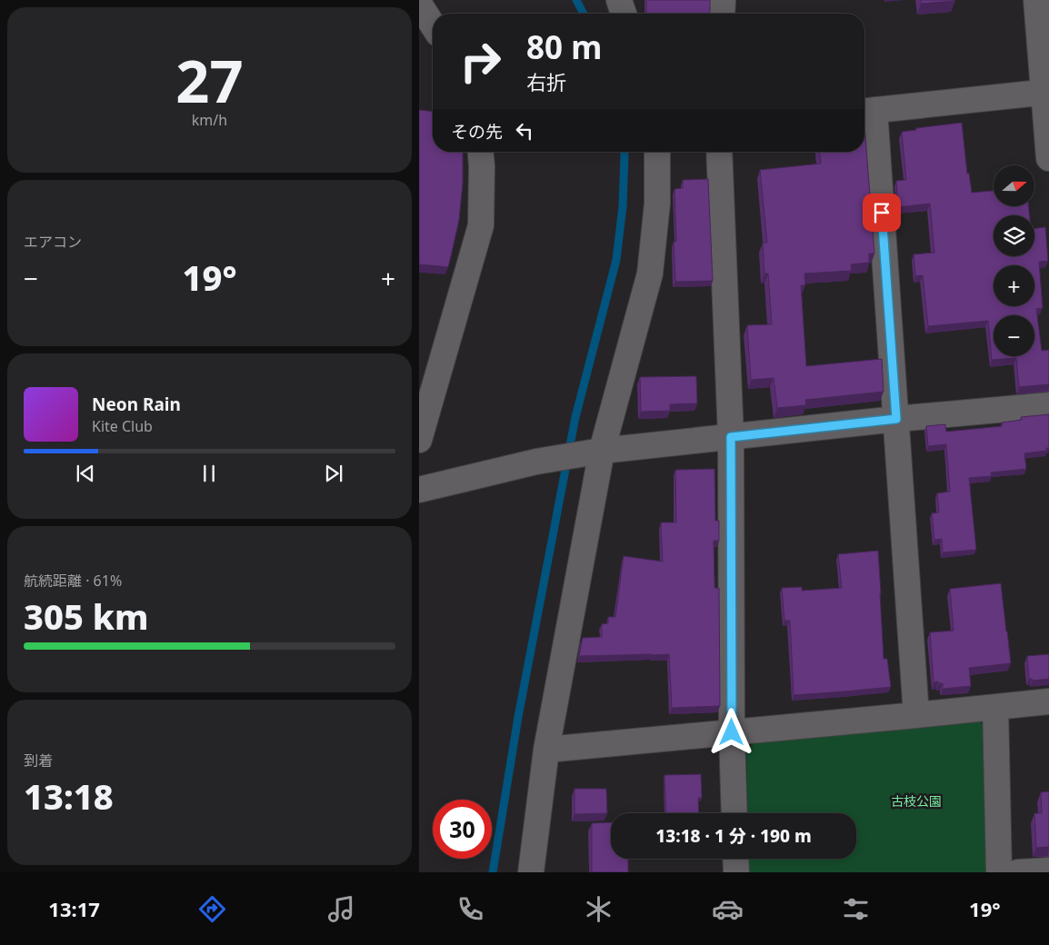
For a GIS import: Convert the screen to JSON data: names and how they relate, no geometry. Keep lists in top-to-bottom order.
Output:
{
  "parks": ["古枝公園"],
  "north": "right",
  "page": {
    "tile": [
      ["27", "km/h"],
      "エアコン",
      ["航続距離 · 61%", "305 km"],
      ["到着", "13:18"]
    ],
    "turn": ["80 m", "右折"],
    "then": "その先",
    "map_buttons": ["+", "−"],
    "heat": ["−", "19°", "+"],
    "song": ["Neon Rain", "Kite Club"],
    "limit": "30",
    "trip": "13:18 · 1 分 · 190 m",
    "tabs": ["13:17", "19°"]
  }
}
